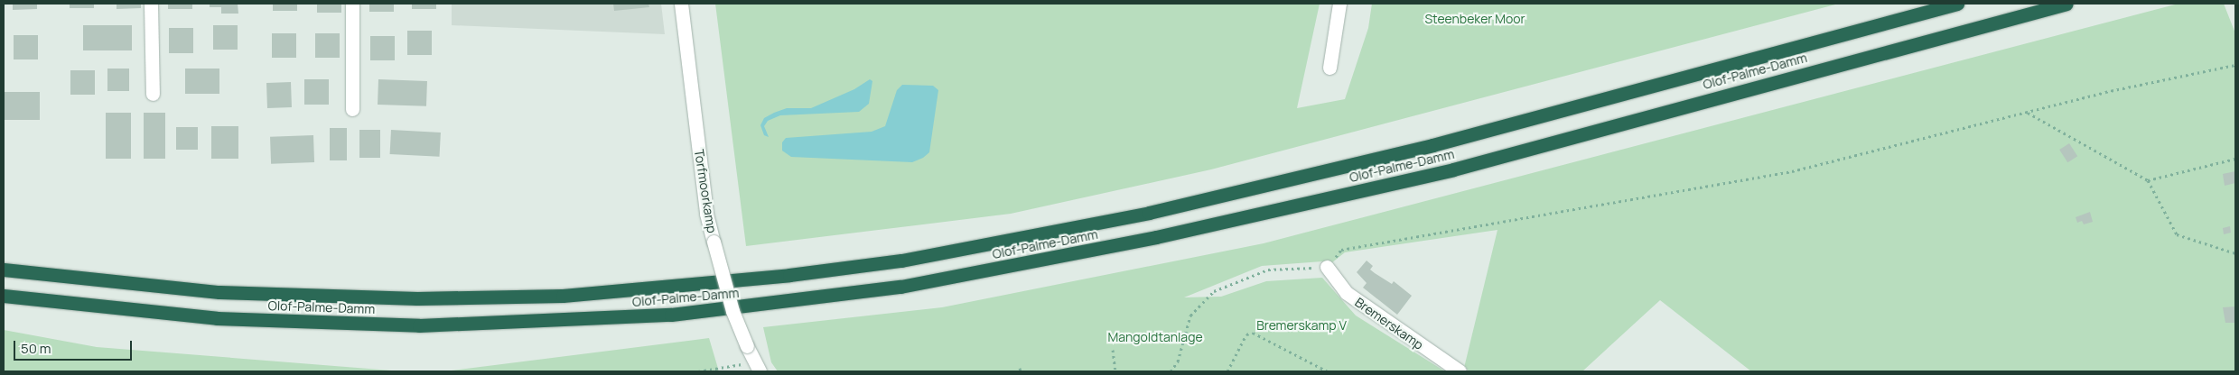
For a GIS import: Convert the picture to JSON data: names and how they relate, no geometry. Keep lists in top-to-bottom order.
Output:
{
  "streets": {
    "highway": ["Olof-Palme-Damm"],
    "street": ["Torfmoorkamp", "Bremerskamp"]
  },
  "parks": ["Steenbeker Moor", "Bremerskamp V", "Mangoldtanlage"],
  "scale_bar": "50 m"
}
